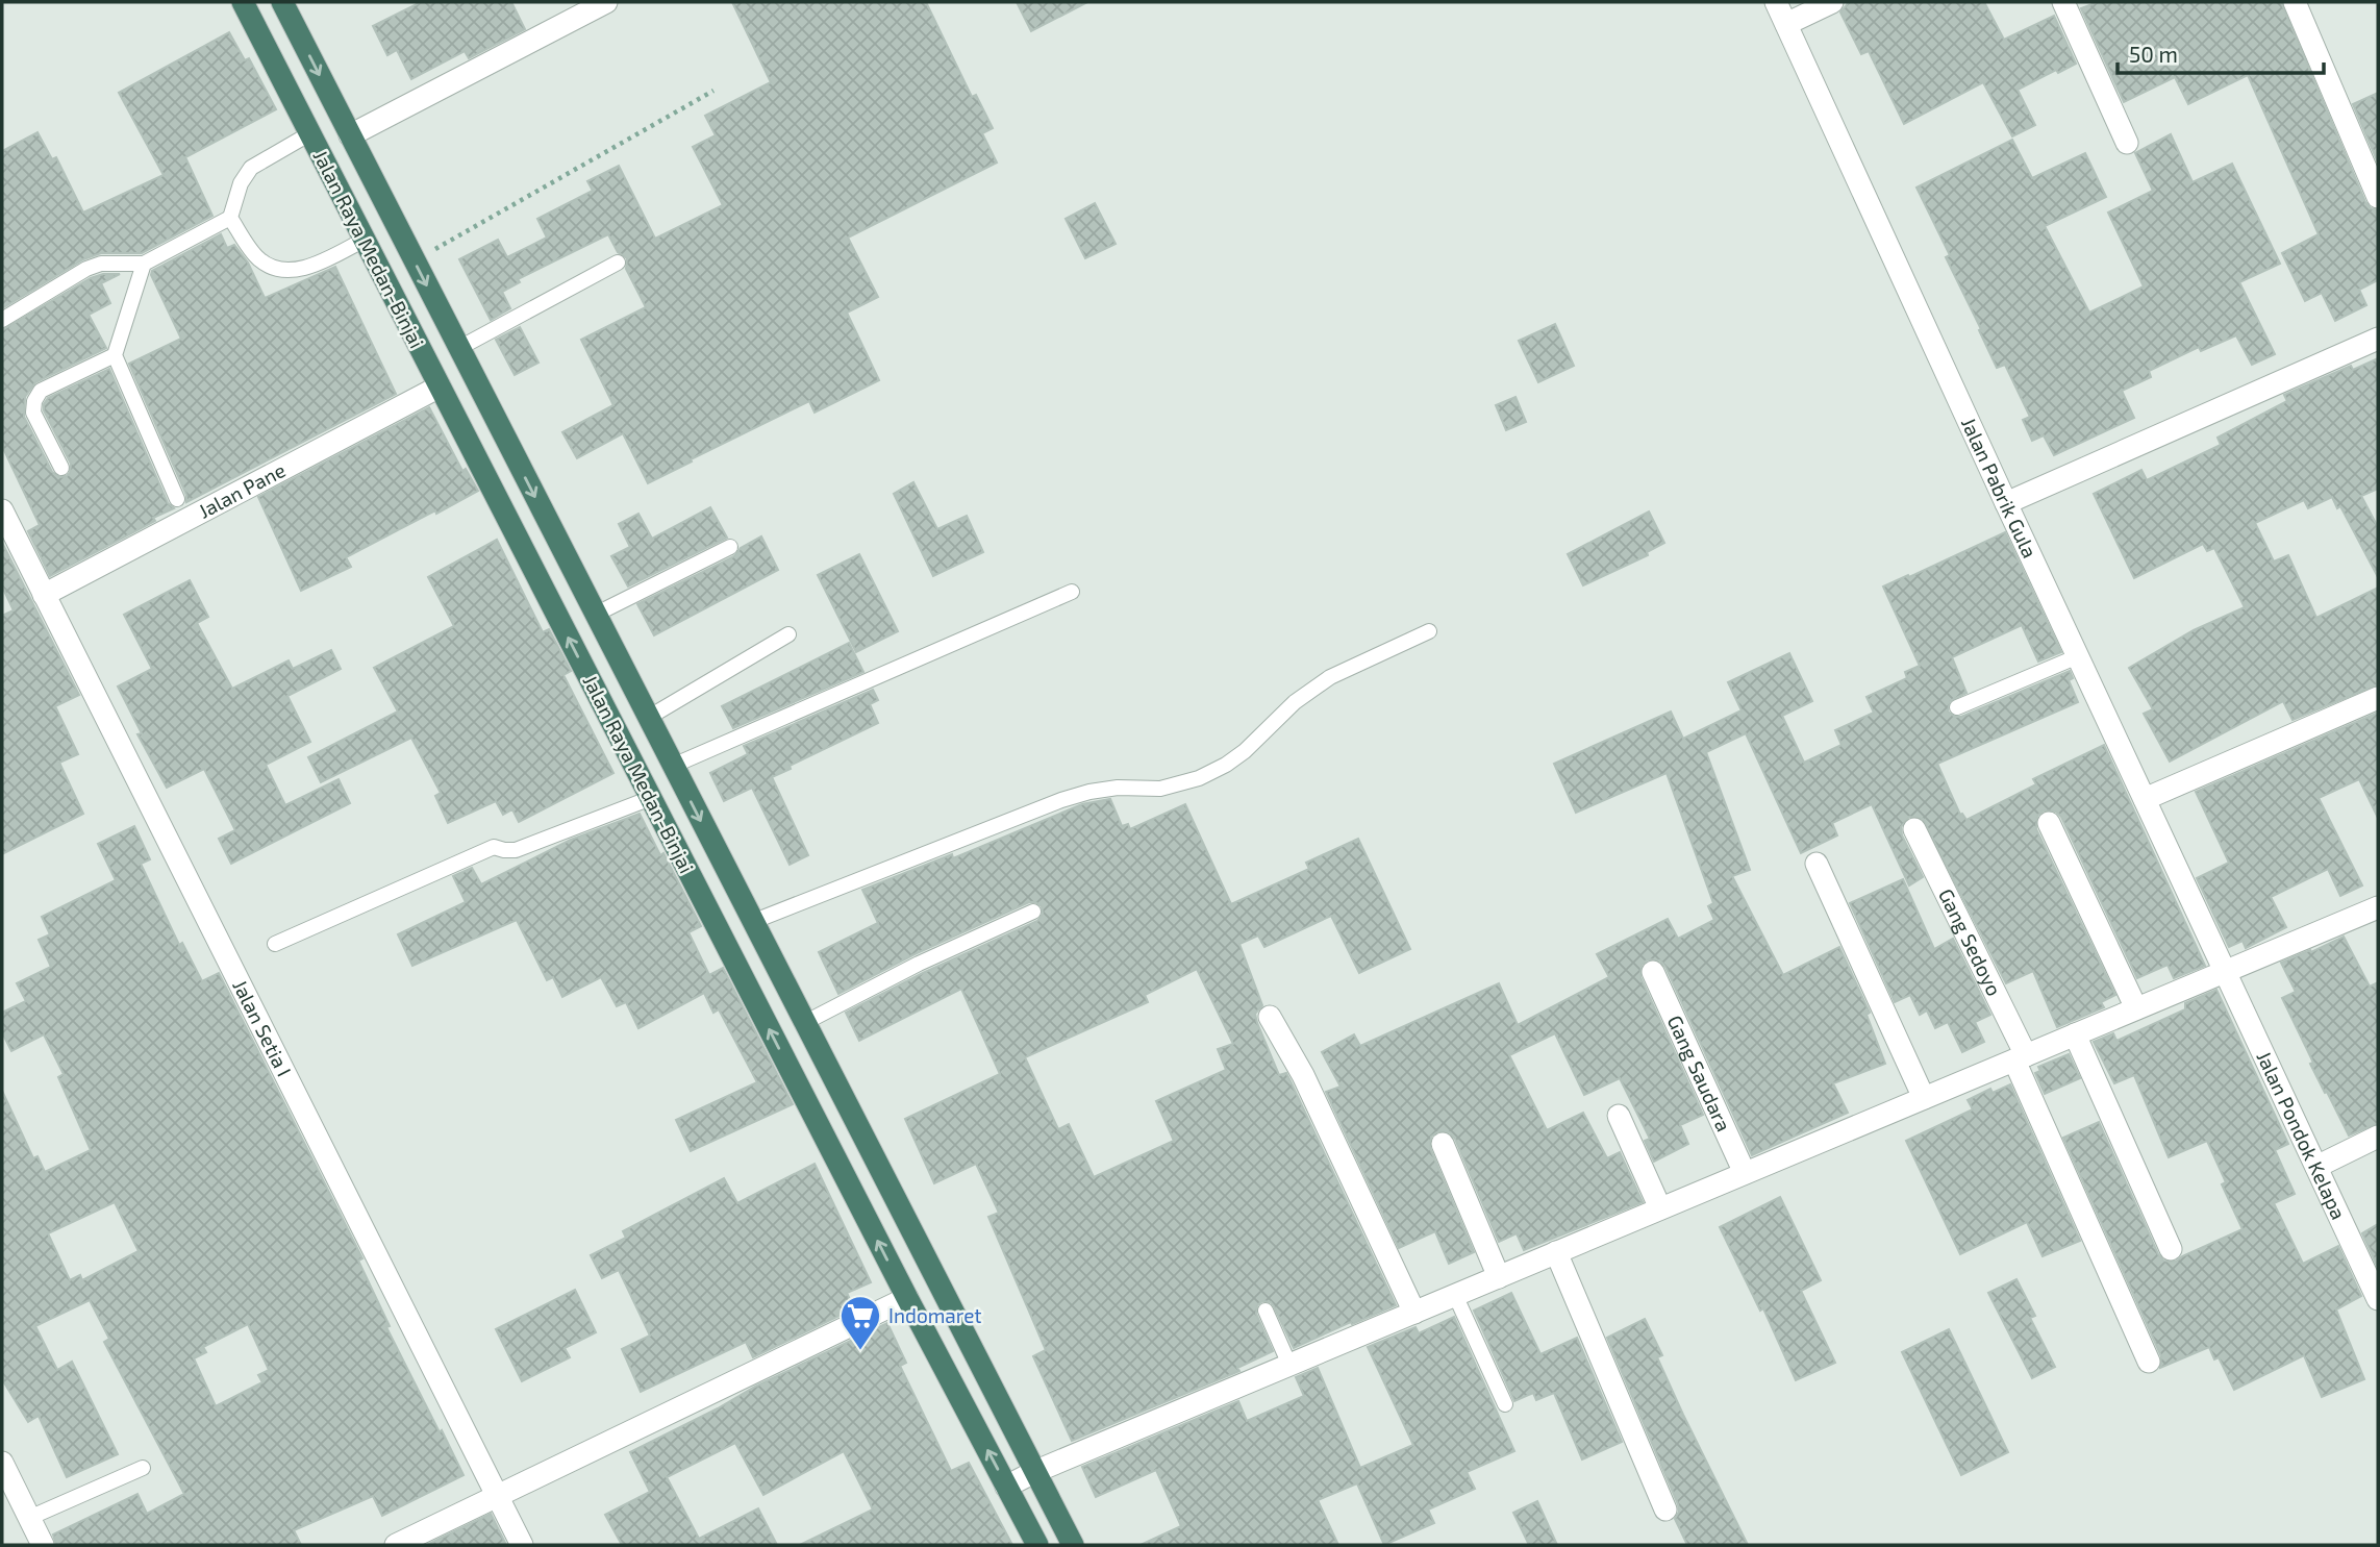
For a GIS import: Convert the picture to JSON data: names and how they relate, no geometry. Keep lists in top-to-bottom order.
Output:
{
  "streets": {
    "highway": ["Jalan Raya Medan-Binjai"],
    "street": [
      "Jalan Pabrik Gula",
      "Jalan Pane",
      "Gang Sedoyo",
      "Jalan Setia I",
      "Gang Saudara",
      "Jalan Pondok Kelapa"
    ]
  },
  "crossings": [
    ["Jalan Raya Medan-Binjai", "Jalan Pane"],
    ["Jalan Pabrik Gula", "Jalan Pondok Kelapa"],
    ["Jalan Pane", "Jalan Setia I"]
  ],
  "places": {
    "supermarket": ["Indomaret"]
  },
  "scale_bar": "50 m"
}
